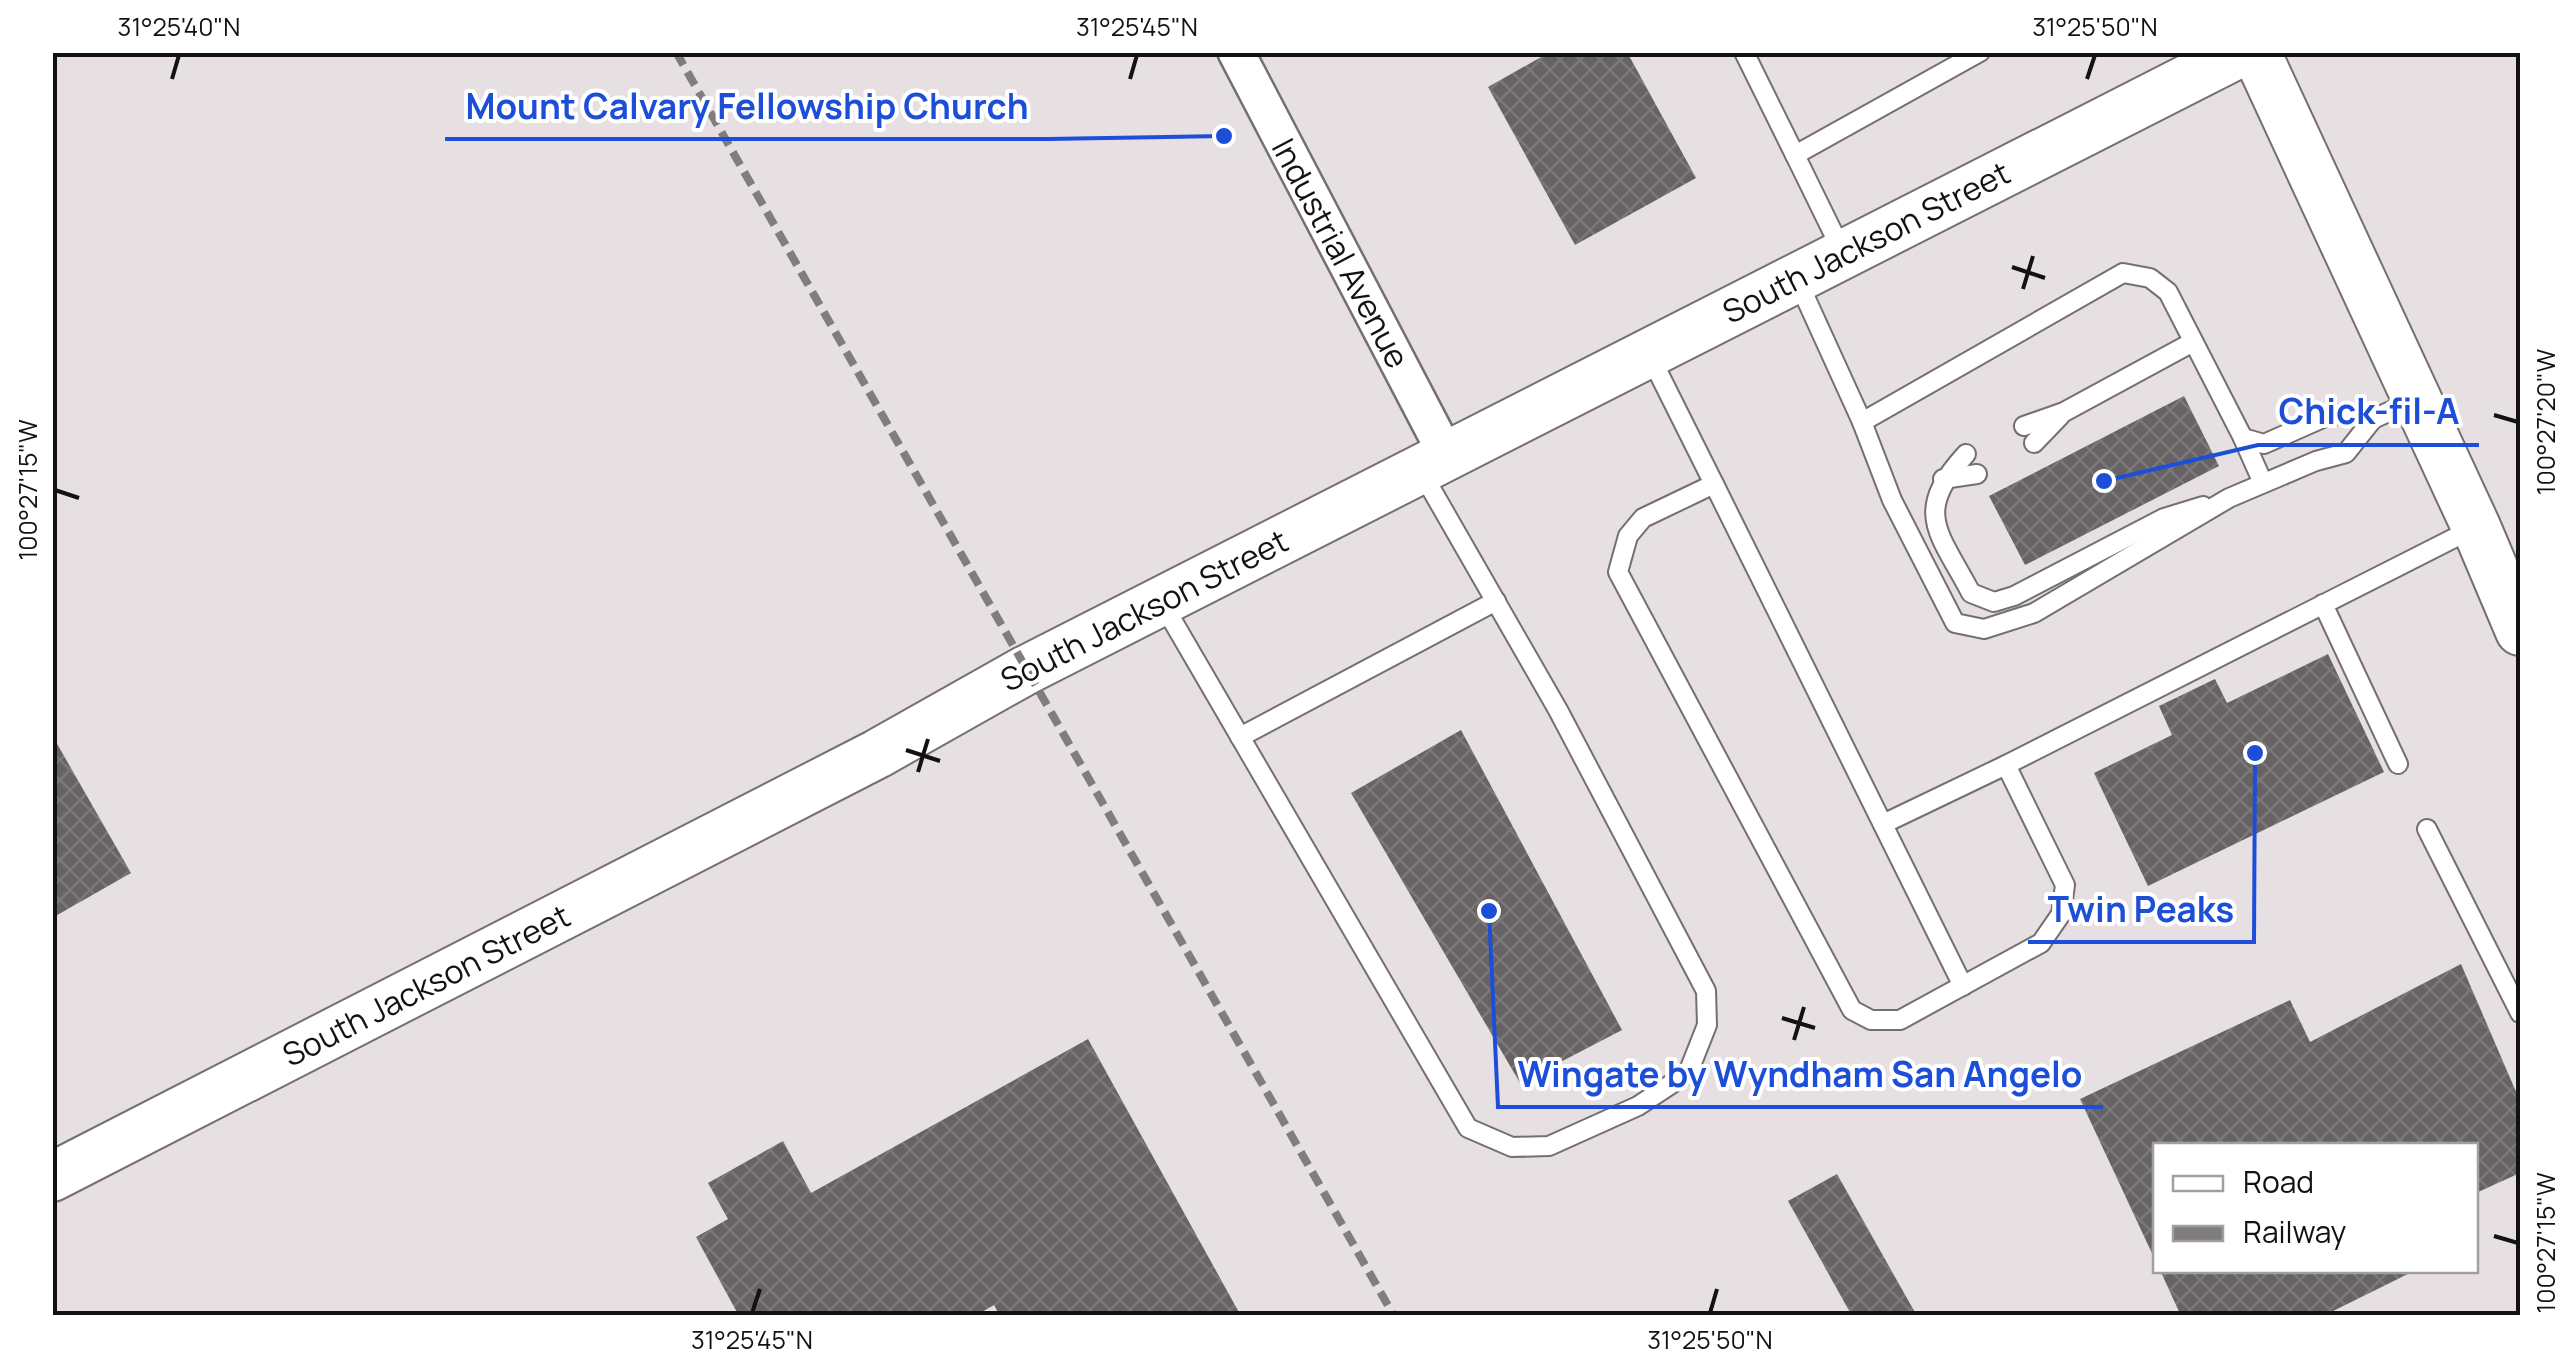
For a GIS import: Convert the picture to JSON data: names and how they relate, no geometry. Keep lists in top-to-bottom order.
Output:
{
  "streets": {
    "main road": ["South Jackson Street"],
    "street": ["Industrial Avenue"]
  },
  "crossings": [
    ["South Jackson Street", "Industrial Avenue"]
  ],
  "places": [
    "Mount Calvary Fellowship Church",
    "Chick-fil-A",
    "Twin Peaks",
    "Wingate by Wyndham San Angelo"
  ],
  "legend": ["Road", "Railway"],
  "coordinates": [
    "31°25'40\"N",
    "31°25'45\"N",
    "31°25'50\"N",
    "100°27'20\"W",
    "100°27'15\"W"
  ]
}
